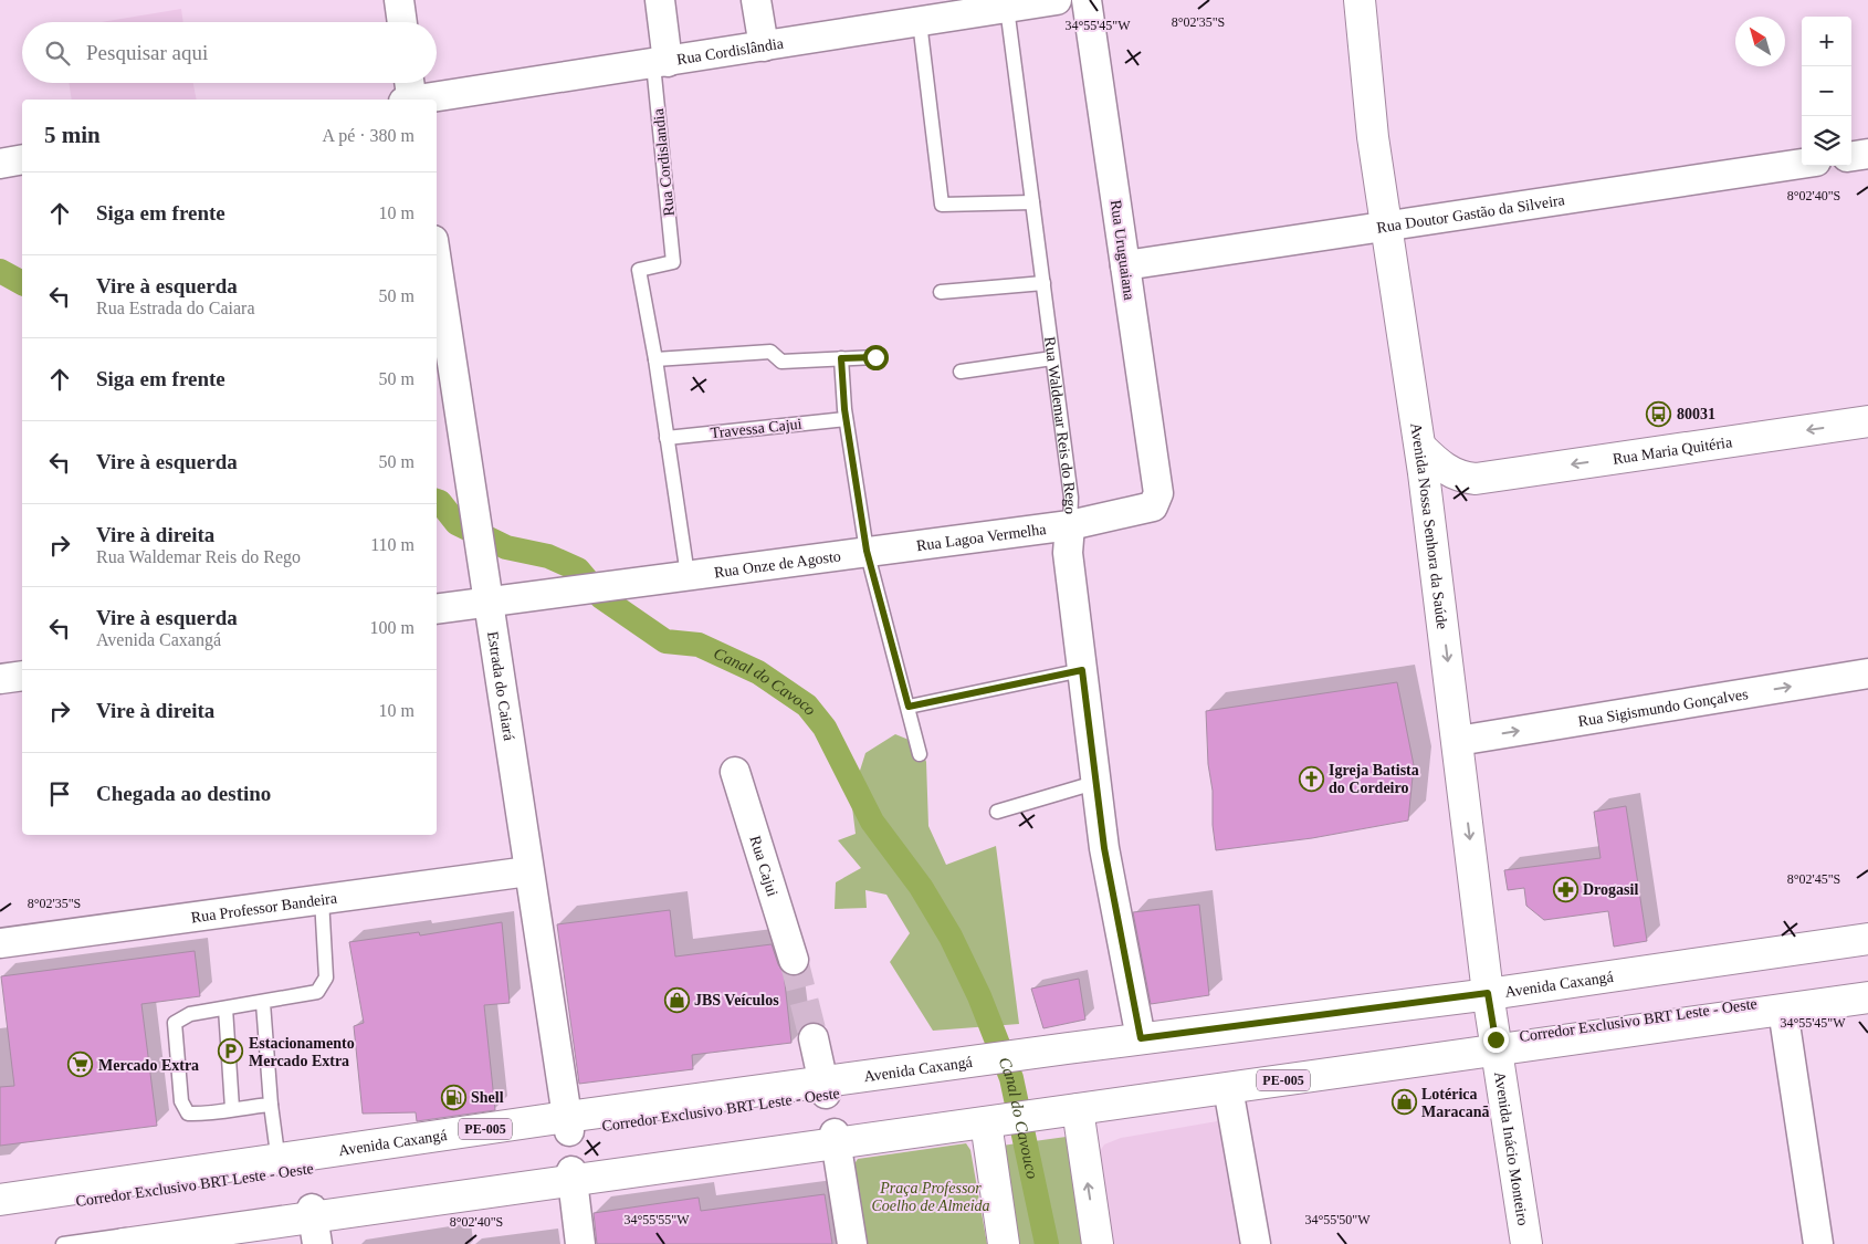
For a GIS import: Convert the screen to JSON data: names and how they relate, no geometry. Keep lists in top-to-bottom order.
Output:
{
  "streets": {
    "main road": [
      "Rua Maria Quitéria",
      "Avenida Nossa Senhora da Saúde",
      "Avenida Caxangá",
      "PE-005",
      "Avenida Inácio Monteiro"
    ],
    "street": [
      "Rua Cordislândia",
      "Rua Doutor Gastão da Silveira",
      "Rua Uruguaiana",
      "Rua Waldemar Reis do Rego",
      "Rua Lagoa Vermelha",
      "Rua Onze de Agosto",
      "Estrada do Caiará",
      "Rua Sigismundo Gonçalves",
      "Rua Cajui",
      "Rua Professor Bandeira"
    ],
    "lane": ["Rua Cordislandia", "Travessa Cajui", "Corredor Exclusivo BRT Leste - Oeste"]
  },
  "crossings": [
    ["Rua Cordislândia", "Rua Cordislandia"],
    ["Rua Cordislândia", "Rua Waldemar Reis do Rego"],
    ["Rua Doutor Gastão da Silveira", "Rua Uruguaiana"],
    ["Rua Doutor Gastão da Silveira", "Avenida Nossa Senhora da Saúde"],
    ["Rua Uruguaiana", "Rua Lagoa Vermelha"],
    ["Rua Waldemar Reis do Rego", "Rua Lagoa Vermelha"],
    ["Rua Waldemar Reis do Rego", "Avenida Caxangá"],
    ["Rua Maria Quitéria", "Avenida Nossa Senhora da Saúde"],
    ["Avenida Nossa Senhora da Saúde", "Rua Sigismundo Gonçalves"],
    ["Avenida Nossa Senhora da Saúde", "Avenida Caxangá"],
    ["Avenida Nossa Senhora da Saúde", "Corredor Exclusivo BRT Leste - Oeste"],
    ["Avenida Nossa Senhora da Saúde", "PE-005"],
    ["Avenida Nossa Senhora da Saúde", "Avenida Inácio Monteiro"],
    ["Rua Lagoa Vermelha", "Rua Onze de Agosto"],
    ["Rua Onze de Agosto", "Estrada do Caiará"],
    ["Estrada do Caiará", "Rua Professor Bandeira"],
    ["Estrada do Caiará", "Avenida Caxangá"],
    ["Avenida Caxangá", "Corredor Exclusivo BRT Leste - Oeste"],
    ["Corredor Exclusivo BRT Leste - Oeste", "PE-005"],
    ["Corredor Exclusivo BRT Leste - Oeste", "Avenida Inácio Monteiro"],
    ["PE-005", "Avenida Inácio Monteiro"]
  ],
  "one_way": ["Rua Maria Quitéria", "Avenida Nossa Senhora da Saúde", "Rua Sigismundo Gonçalves"],
  "water": ["Canal do Cavoco", "Canal do Cavouco"],
  "parks": ["Praça Professor Coelho de Almeida"],
  "places": {
    "bus stop": ["80031"],
    "church": ["Igreja Batista do Cordeiro"],
    "pharmacy": ["Drogasil"],
    "shop": ["JBS Veículos", "Lotérica Maracanã"],
    "parking": ["Estacionamento Mercado Extra"],
    "supermarket": ["Mercado Extra"],
    "fuel station": ["Shell"]
  },
  "north": "top left",
  "page": {
    "map_buttons": ["+", "−"],
    "search": "Pesquisar aqui",
    "heading": ["5 min", "A pé · 380 m"],
    "list": [
      ["Siga em frente", "10 m"],
      ["Vire à esquerda", "Rua Estrada do Caiara", "50 m"],
      ["Siga em frente", "50 m"],
      ["Vire à esquerda", "50 m"],
      ["Vire à direita", "Rua Waldemar Reis do Rego", "110 m"],
      ["Vire à esquerda", "Avenida Caxangá", "100 m"],
      ["Vire à direita", "10 m"],
      "Chegada ao destino"
    ]
  },
  "coordinates": [
    "8°02'35\"S",
    "34°55'45\"W",
    "8°02'40\"S",
    "8°02'45\"S",
    "34°55'55\"W",
    "34°55'50\"W"
  ]
}
